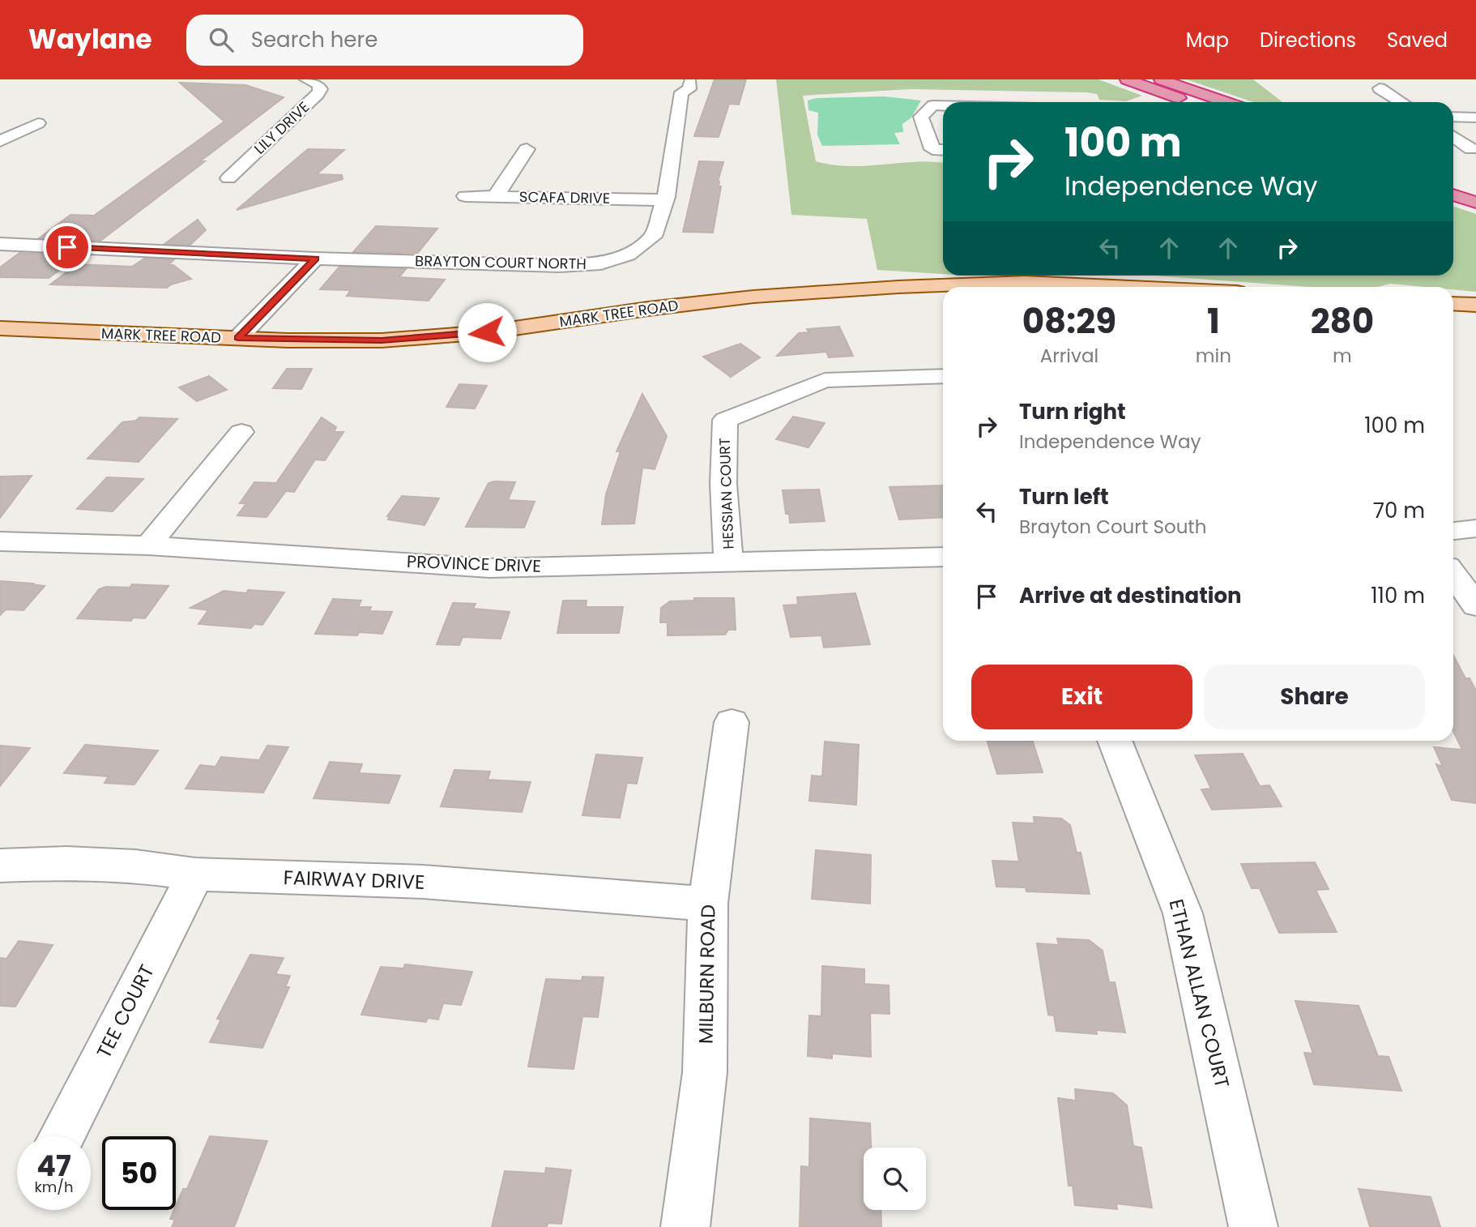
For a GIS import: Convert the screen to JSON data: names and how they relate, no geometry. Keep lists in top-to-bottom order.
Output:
{
  "streets": {
    "main road": ["MARK TREE ROAD"],
    "street": [
      "LILY DRIVE",
      "SCAFA DRIVE",
      "BRAYTON COURT NORTH",
      "HESSIAN COURT",
      "PROVINCE DRIVE",
      "FAIRWAY DRIVE",
      "MILBURN ROAD",
      "ETHAN ALLAN COURT",
      "TEE COURT"
    ]
  },
  "crossings": [
    ["SCAFA DRIVE", "BRAYTON COURT NORTH"],
    ["HESSIAN COURT", "PROVINCE DRIVE"],
    ["FAIRWAY DRIVE", "MILBURN ROAD"],
    ["FAIRWAY DRIVE", "TEE COURT"]
  ],
  "page": {
    "header": "Waylane",
    "search": "Search here",
    "nav": ["Map", "Directions", "Saved"],
    "turn": ["100 m", "Independence Way"],
    "eta": [
      "08:29",
      "Arrival",
      "1",
      "min",
      "280",
      "m"
    ],
    "list": [
      {
        "name": "Turn right",
        "note": "Independence Way",
        "value": "100 m"
      },
      {
        "name": "Turn left",
        "note": "Brayton Court South",
        "value": "70 m"
      },
      {
        "name": "Arrive at destination",
        "value": "110 m"
      }
    ],
    "buttons": ["Exit", "Share"],
    "speed": "47 km/h",
    "limit": "50"
  }
}
